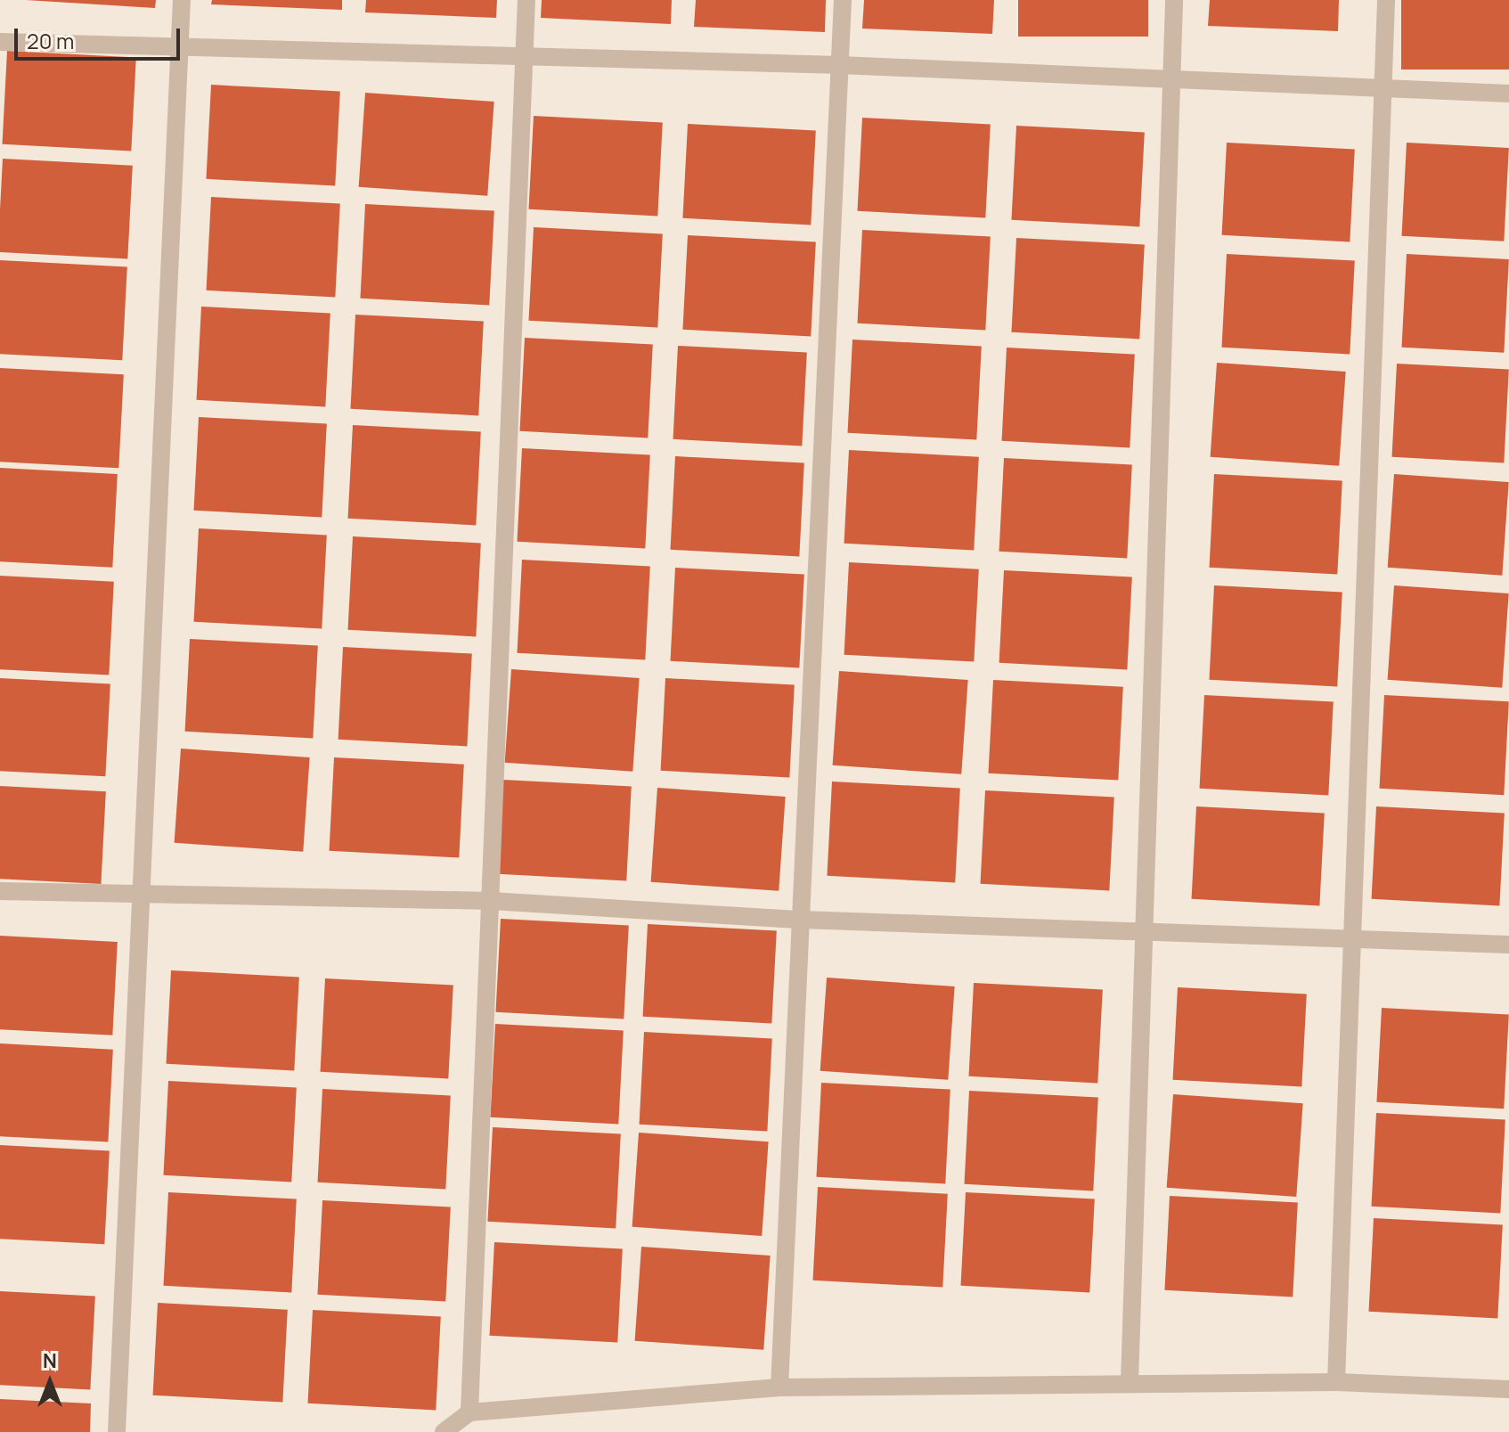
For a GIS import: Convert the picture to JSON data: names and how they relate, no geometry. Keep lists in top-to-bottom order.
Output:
{
  "scale_bar": "20 m",
  "north": "top"
}
